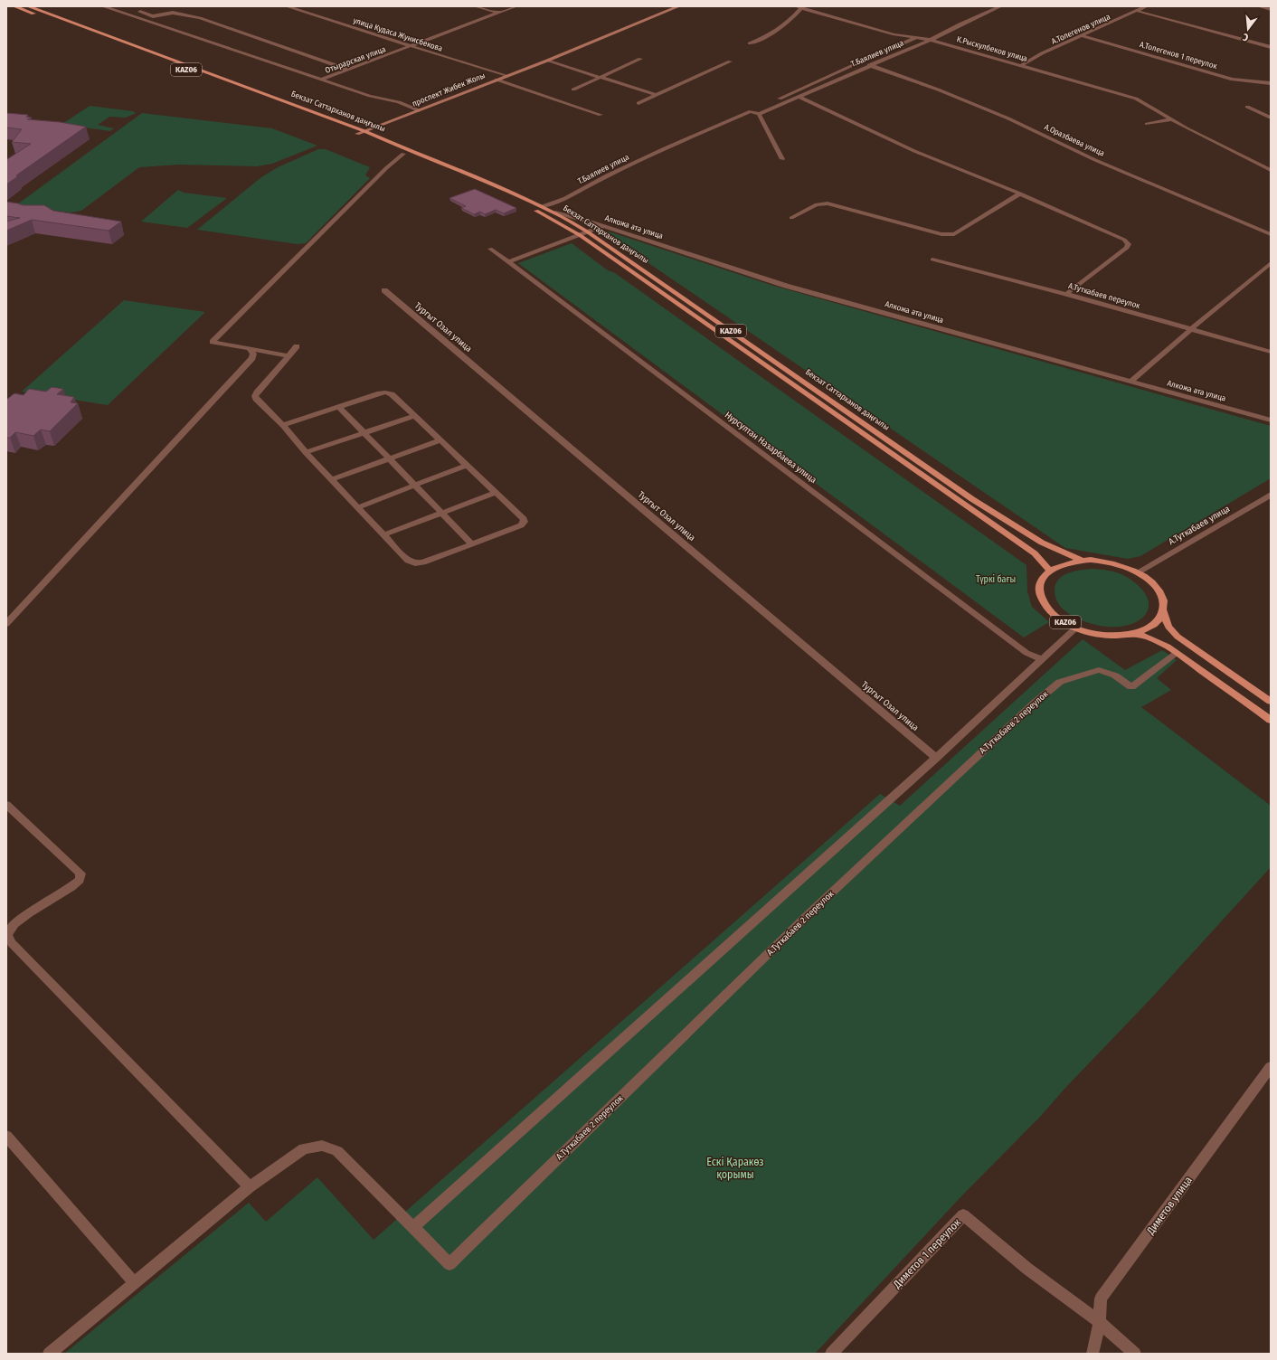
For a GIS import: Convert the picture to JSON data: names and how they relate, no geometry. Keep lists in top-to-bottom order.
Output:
{
  "streets": {
    "main road": ["KАZ06", "проспект Жибек Жолы", "Бекзат Саттарханов даңғылы"],
    "street": [
      "А.Толегенов улица",
      "улица Кудаса Жунисбекова",
      "К.Рыскулбеков улица",
      "Т.Баялиев улица",
      "А.Толегенов 1 переулок",
      "Отырарская улица",
      "А.Оразбаева улица",
      "Алкожа ата улица",
      "А.Туткабаев переулок",
      "Тургыт Озал улица",
      "Нурсултан Назарбаева улица",
      "А.Туткабаев улица",
      "А.Туткабаев 2 переулок",
      "Диметов улица",
      "Диметов 1 переулок"
    ]
  },
  "crossings": [
    ["А.Толегенов улица", "К.Рыскулбеков улица"],
    ["А.Толегенов улица", "А.Толегенов 1 переулок"],
    ["улица Кудаса Жунисбекова", "Отырарская улица"],
    ["улица Кудаса Жунисбекова", "проспект Жибек Жолы"],
    ["К.Рыскулбеков улица", "Т.Баялиев улица"],
    ["Т.Баялиев улица", "Бекзат Саттарханов даңғылы"],
    ["Т.Баялиев улица", "А.Оразбаева улица"],
    ["KАZ06", "Бекзат Саттарханов даңғылы"],
    ["KАZ06", "А.Туткабаев улица"],
    ["KАZ06", "А.Туткабаев 2 переулок"],
    ["проспект Жибек Жолы", "Бекзат Саттарханов даңғылы"],
    ["Бекзат Саттарханов даңғылы", "Алкожа ата улица"],
    ["Бекзат Саттарханов даңғылы", "А.Туткабаев улица"],
    ["Диметов улица", "Диметов 1 переулок"]
  ],
  "parks": ["Түркі бағы", "Ескі Қаракөз қорымы"],
  "north": "bottom"
}
